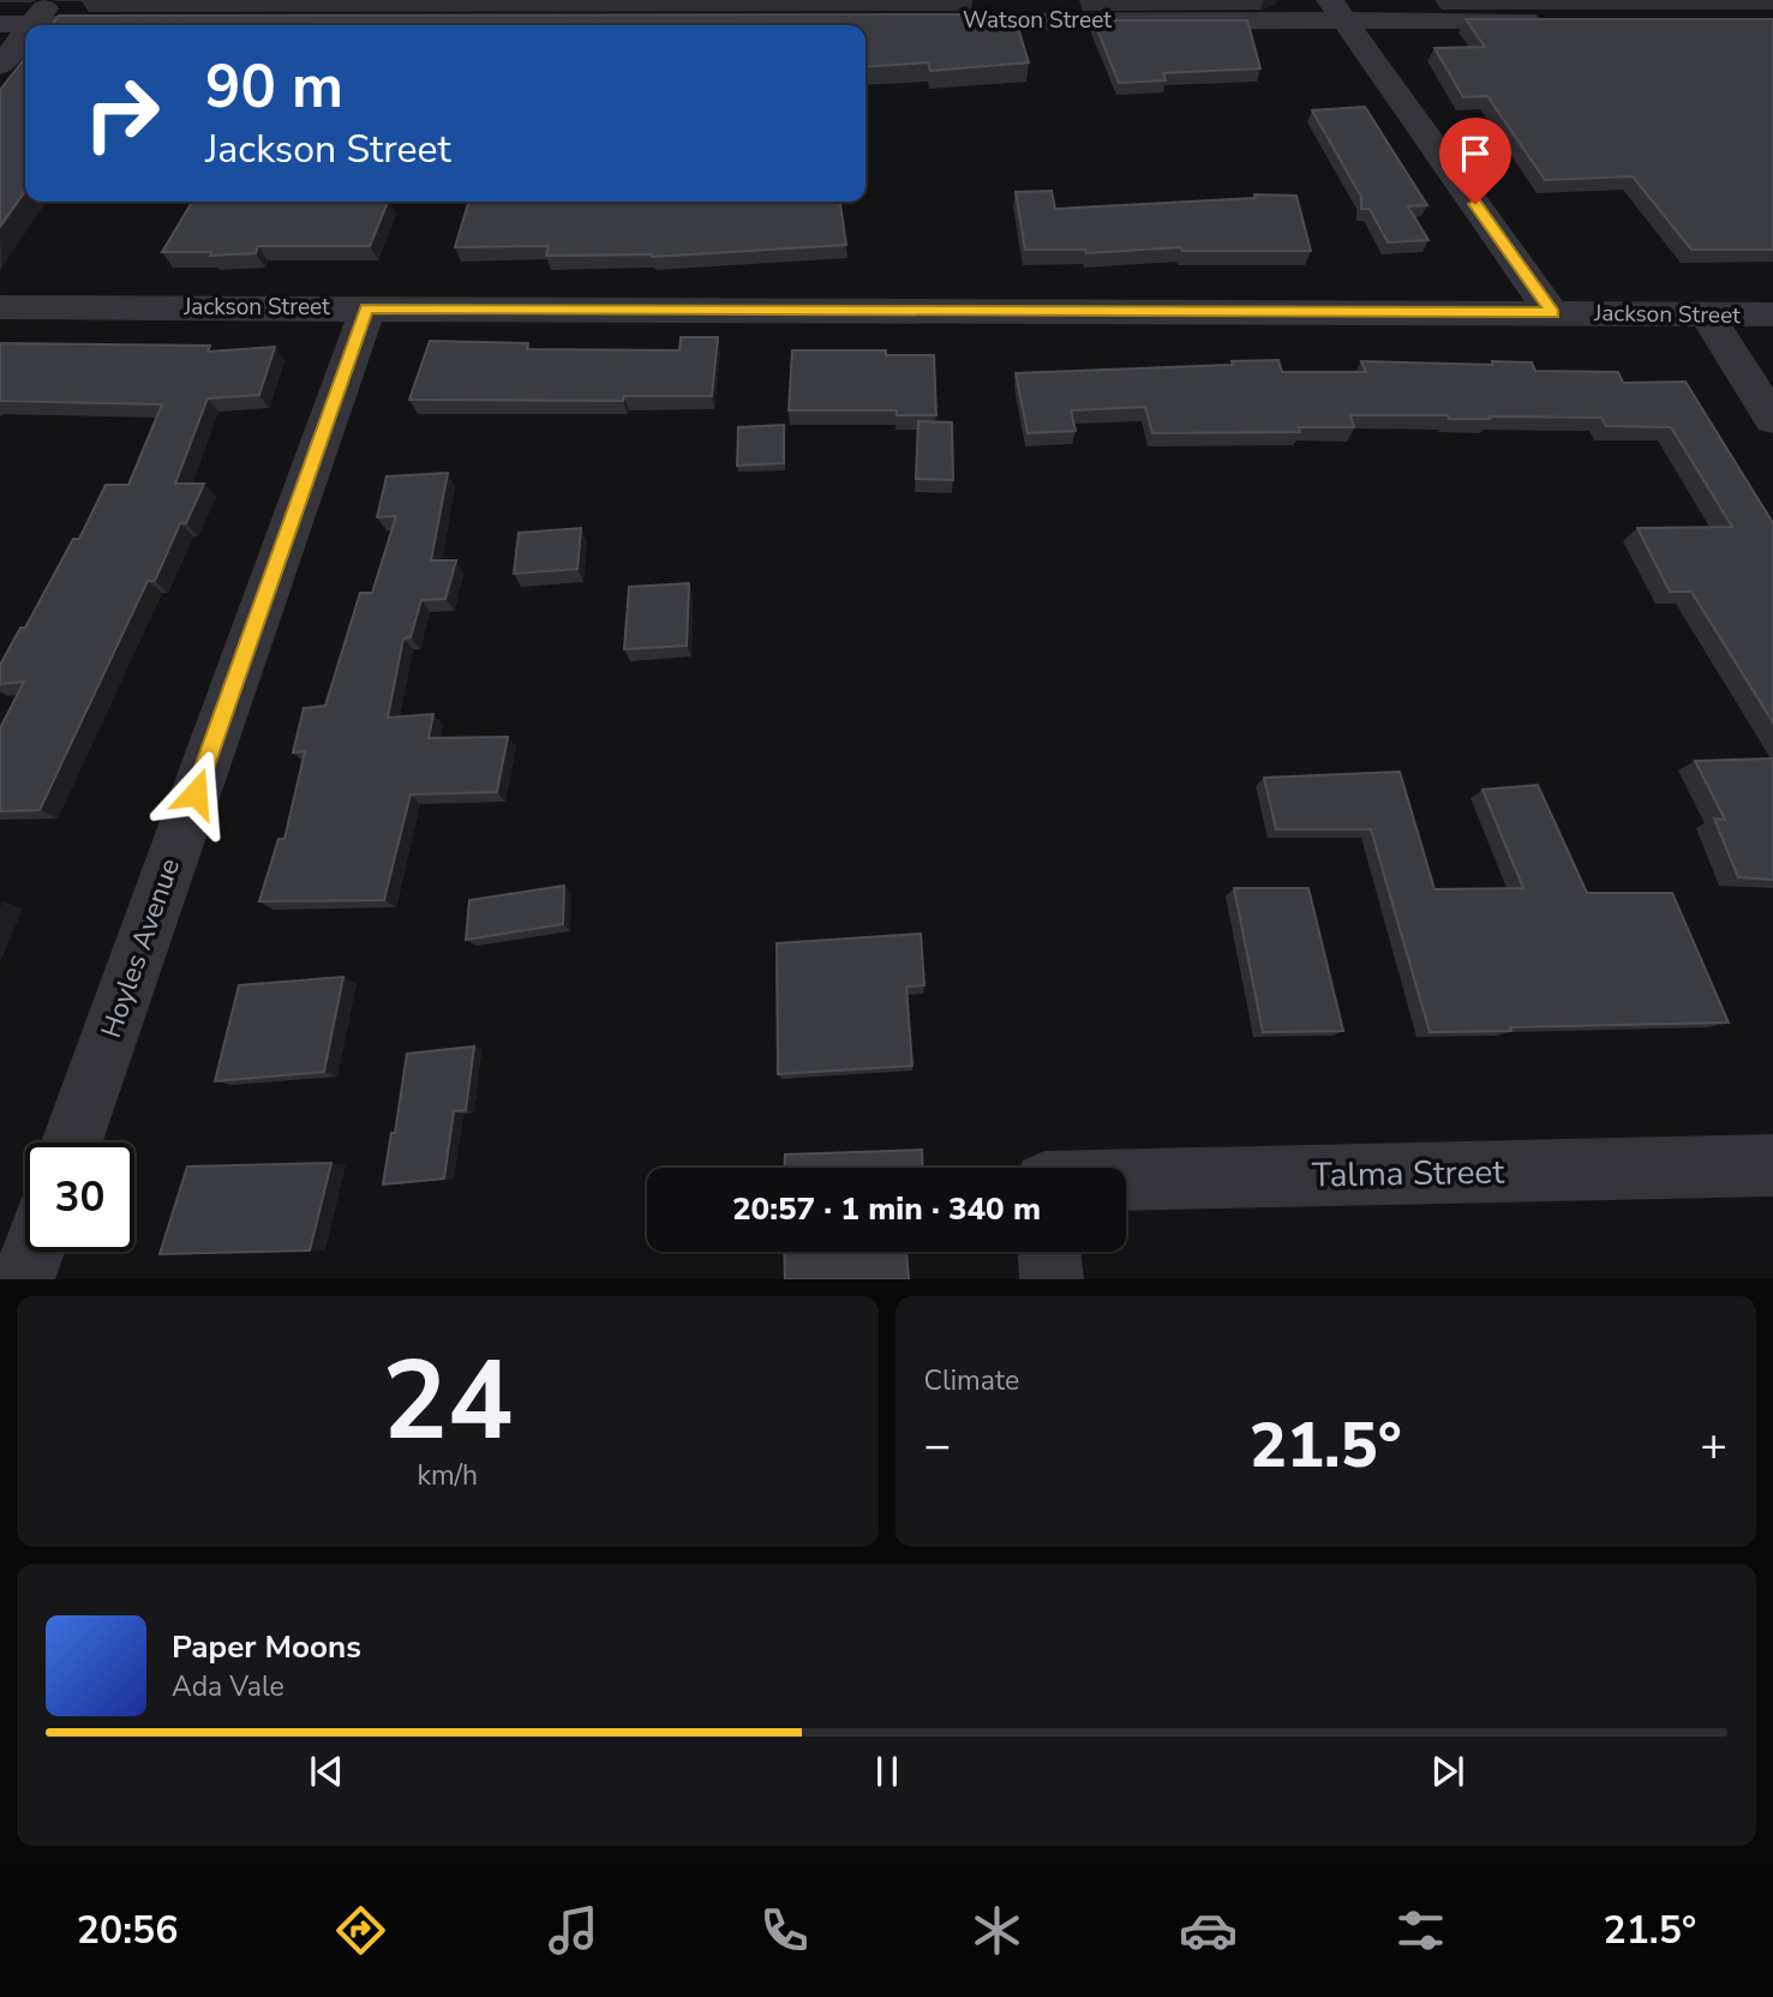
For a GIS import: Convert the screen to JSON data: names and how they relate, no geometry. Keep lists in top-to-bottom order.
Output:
{
  "streets": {
    "street": [
      "Watson Street",
      "Jackson Street",
      "Hoyles Avenue",
      "Talma Street"
    ]
  },
  "crossings": [
    ["Jackson Street", "Hoyles Avenue"]
  ],
  "page": {
    "turn": ["90 m", "Jackson Street"],
    "limit": "30",
    "trip": "20:57 · 1 min · 340 m",
    "tile": [
      ["24", "km/h"],
      "Climate"
    ],
    "heat": ["−", "21.5°", "+"],
    "song": ["Paper Moons", "Ada Vale"],
    "tabs": ["20:56", "21.5°"]
  }
}
